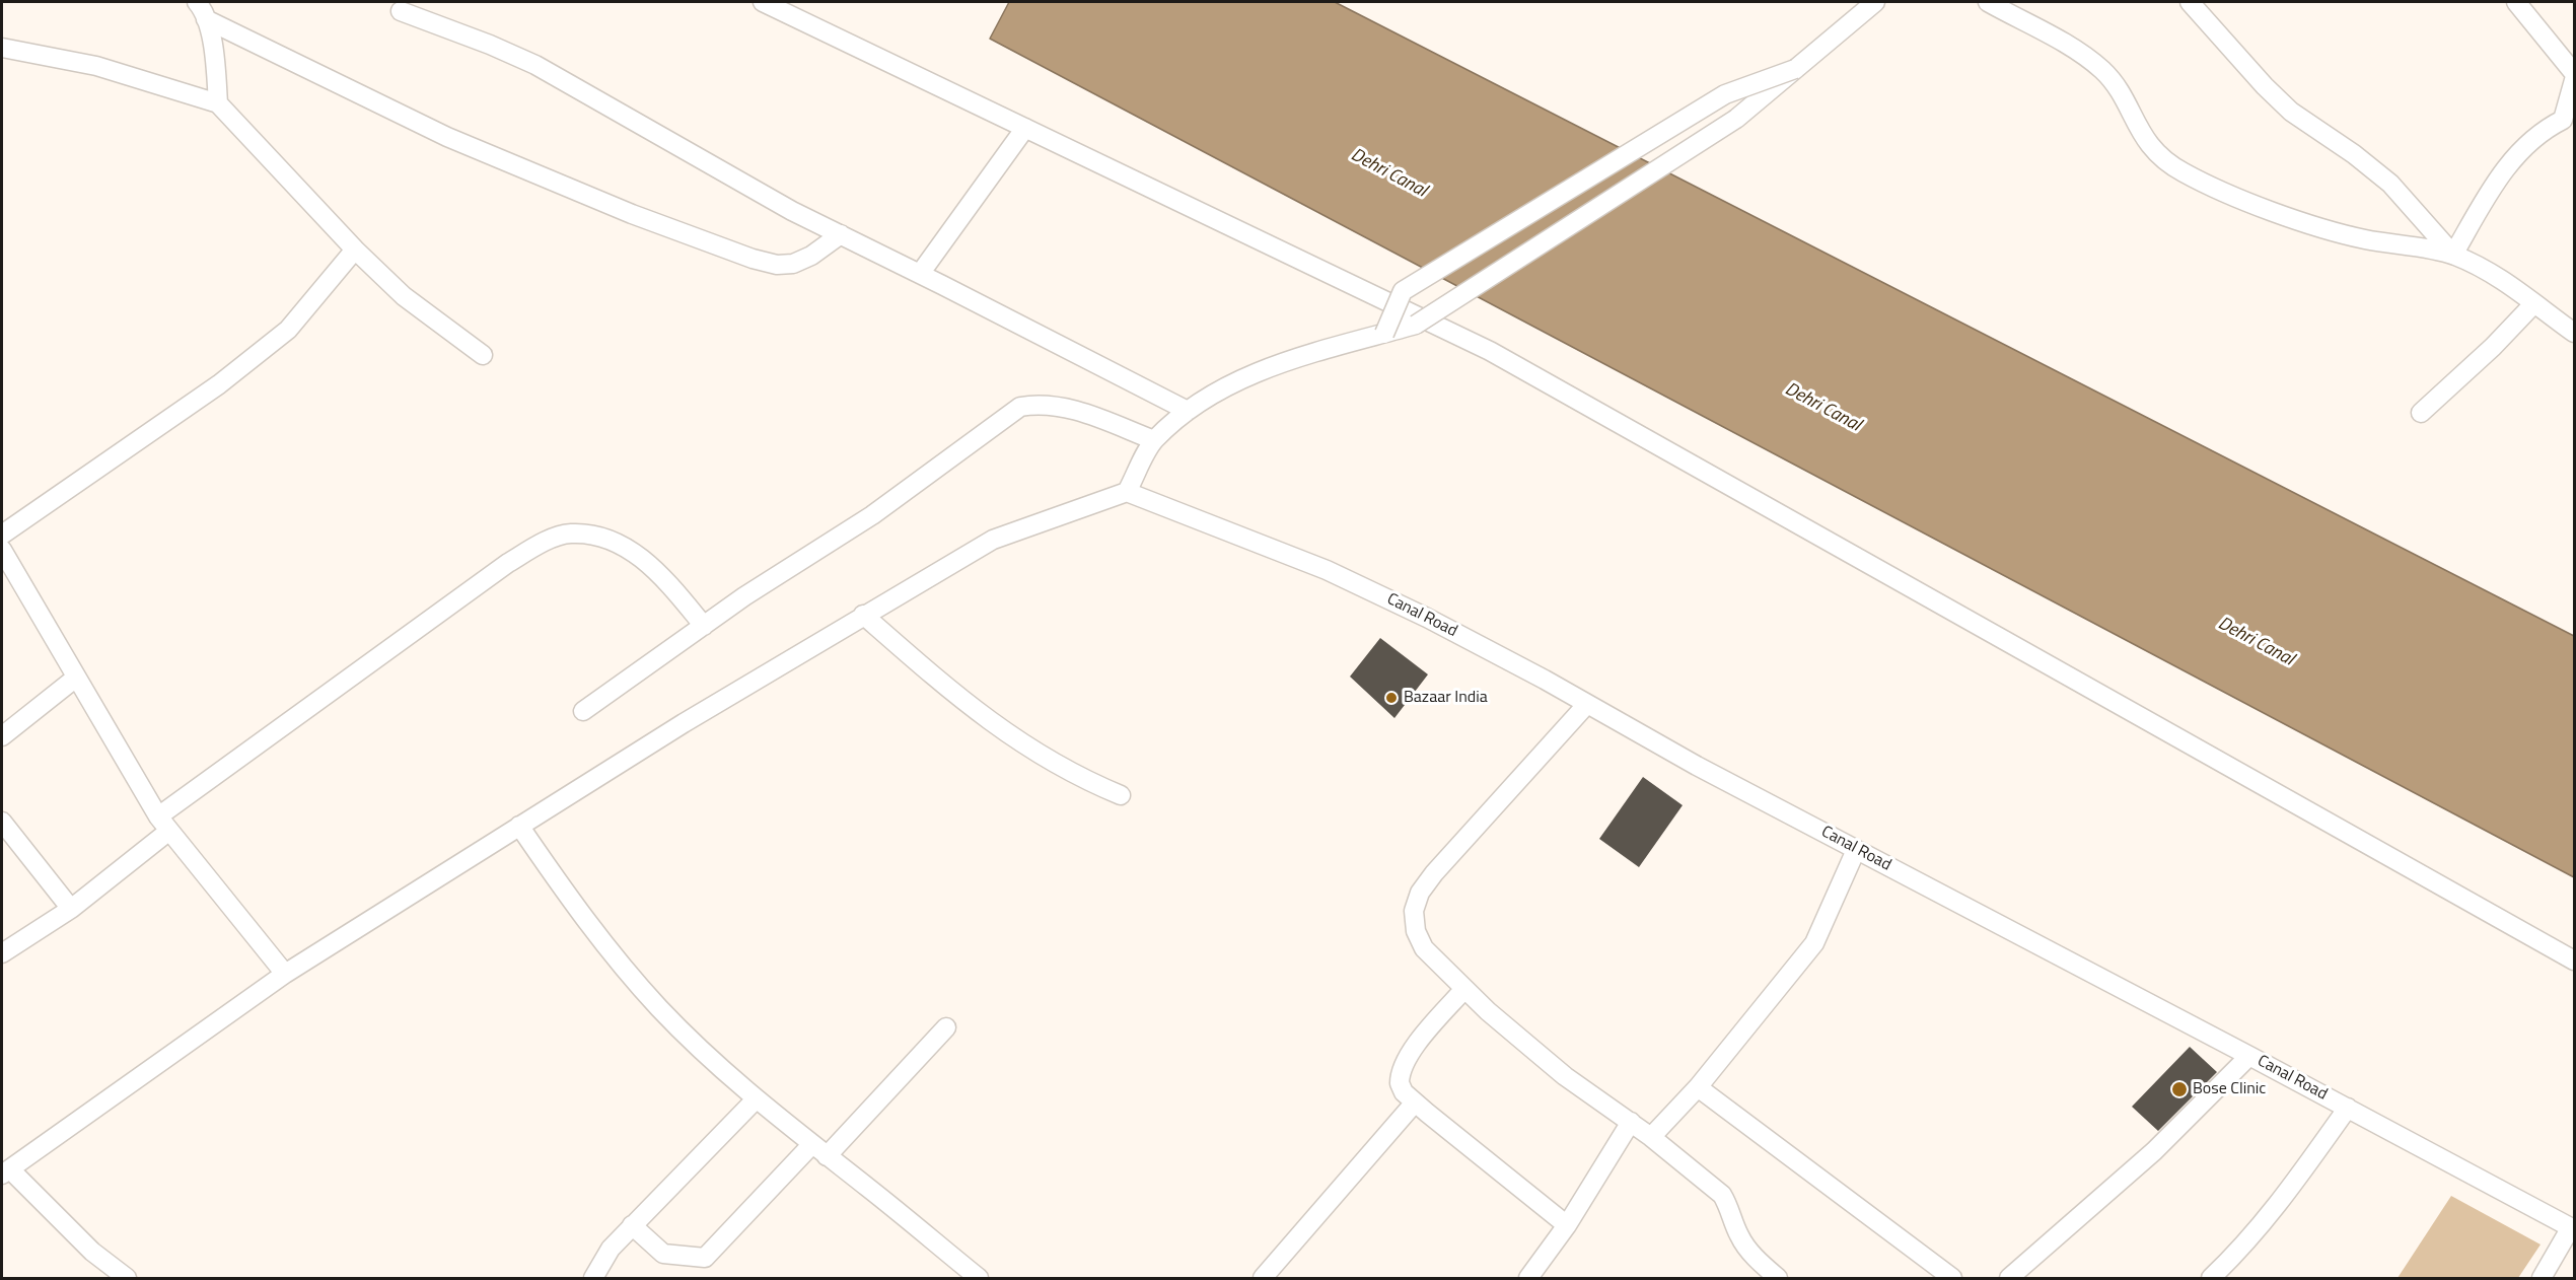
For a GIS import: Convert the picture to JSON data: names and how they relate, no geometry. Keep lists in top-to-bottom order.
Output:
{
  "streets": {
    "street": ["Canal Road"]
  },
  "water": ["Dehri Canal"],
  "places": ["Bazaar India", "Bose Clinic"]
}
